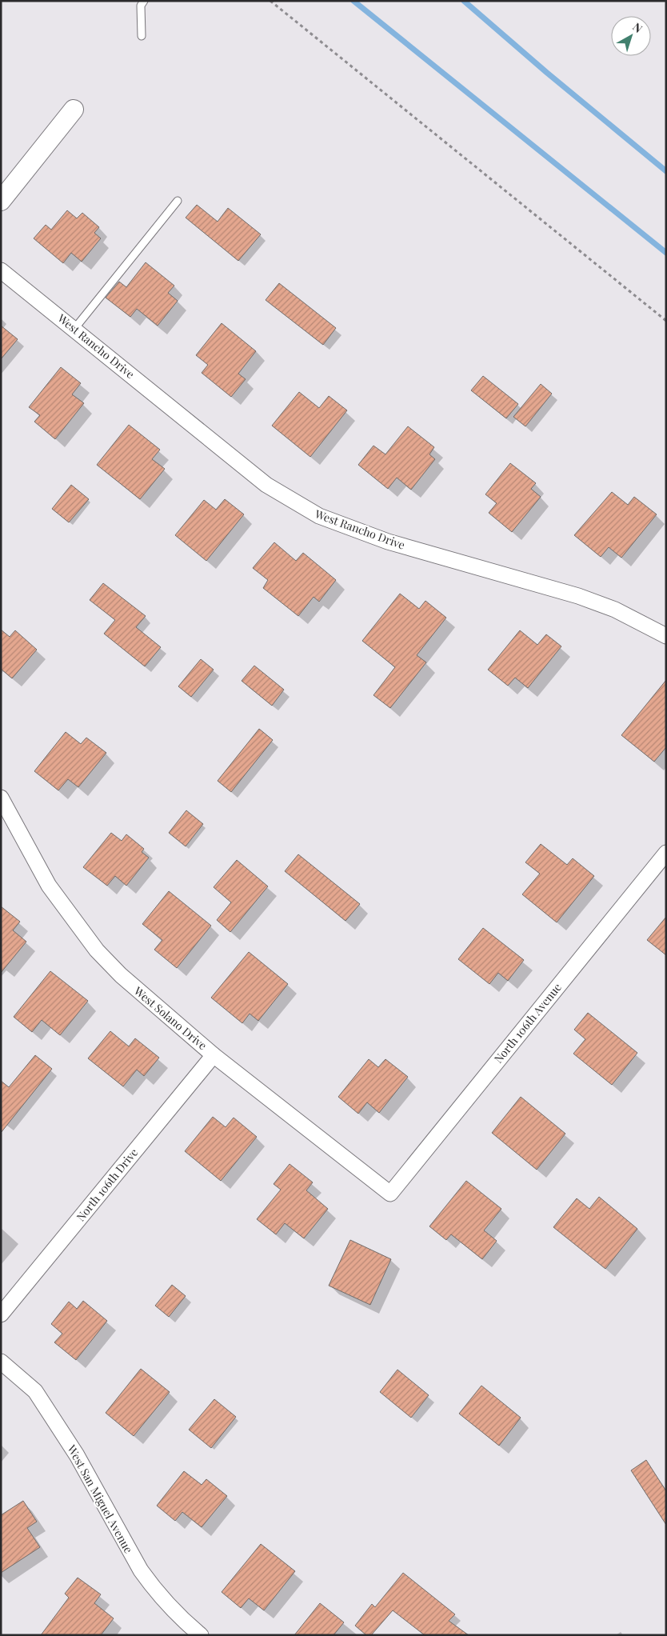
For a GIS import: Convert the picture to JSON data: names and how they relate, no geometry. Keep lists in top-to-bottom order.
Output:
{
  "streets": {
    "street": [
      "West Rancho Drive",
      "West Solano Drive",
      "North 106th Avenue",
      "North 106th Drive",
      "West San Miguel Avenue"
    ]
  },
  "crossings": [
    ["West Solano Drive", "North 106th Avenue"],
    ["West Solano Drive", "North 106th Drive"]
  ],
  "north": "top right"
}
